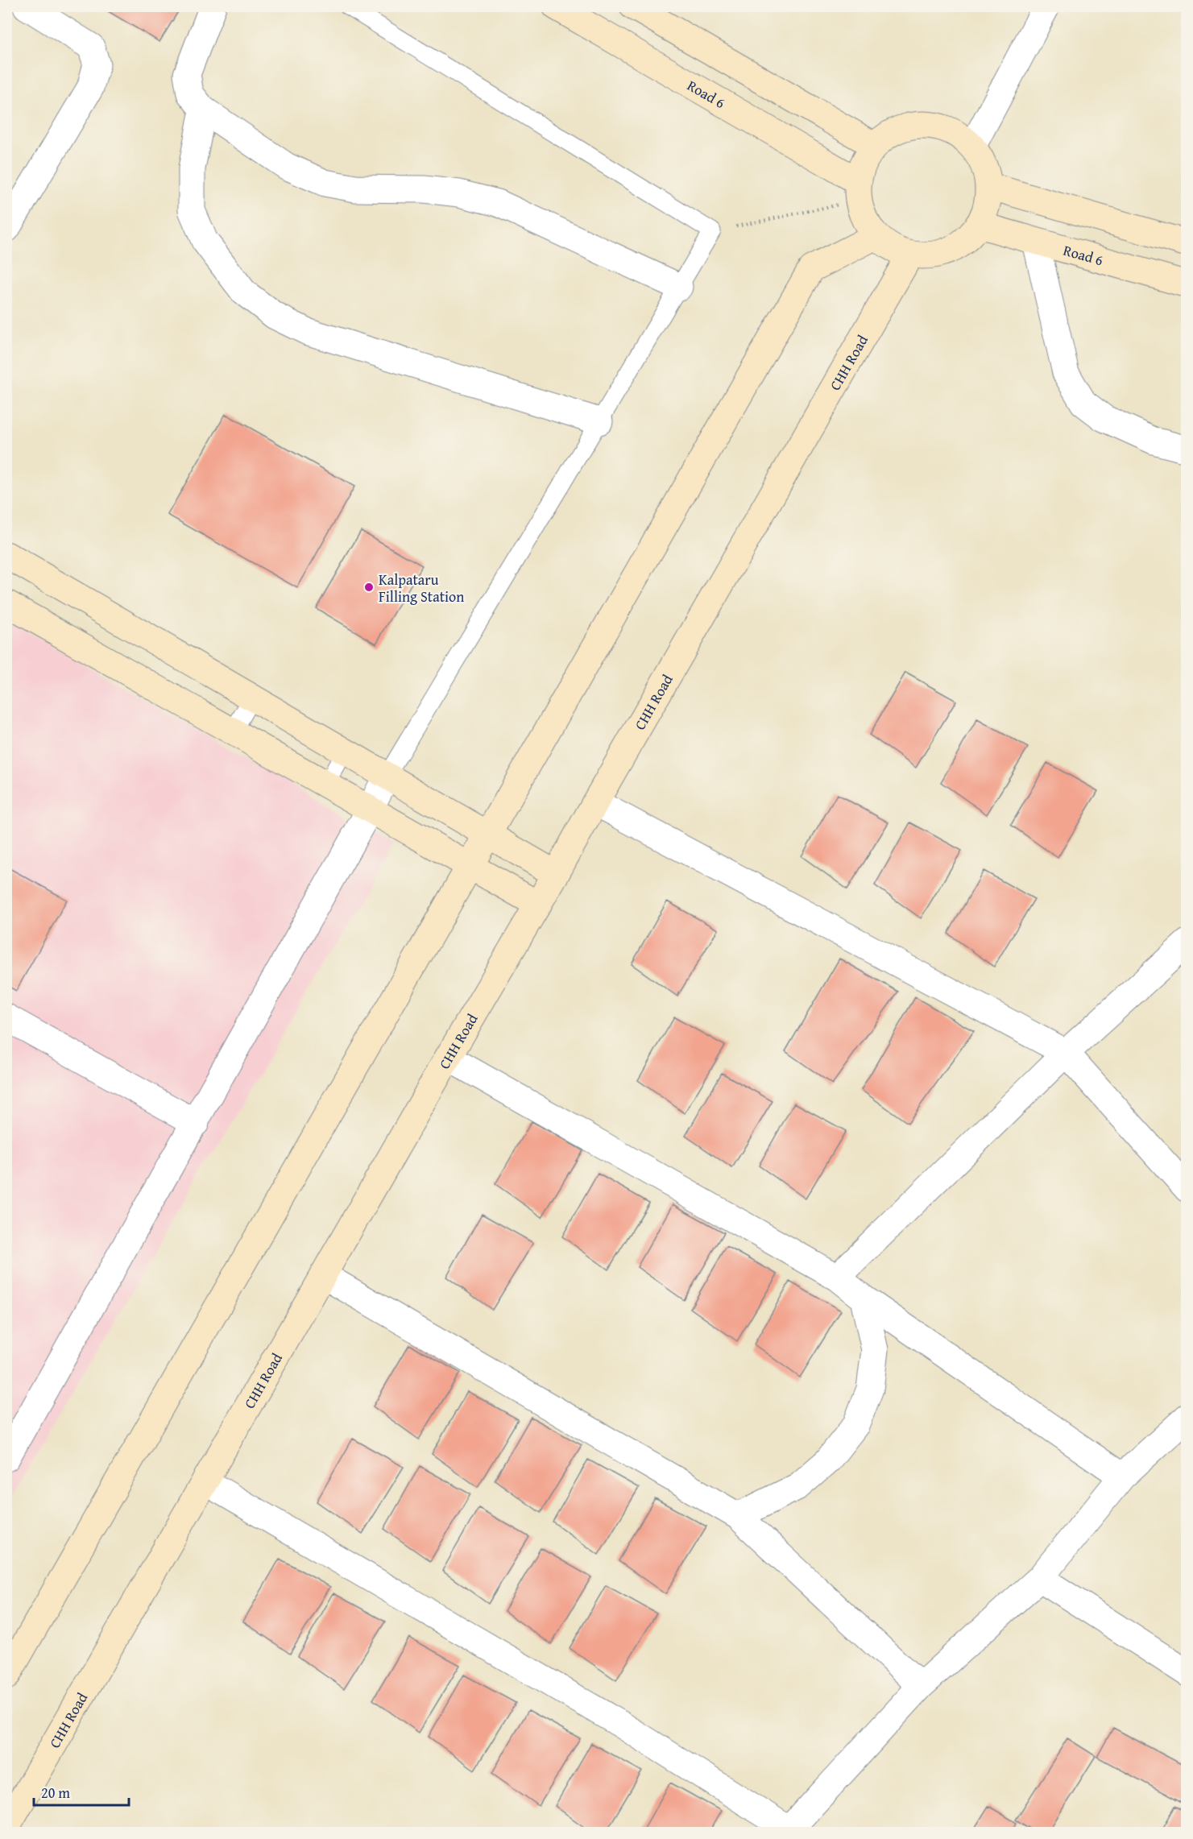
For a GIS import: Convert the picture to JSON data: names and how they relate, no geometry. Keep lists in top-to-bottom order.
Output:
{
  "streets": {
    "street": ["Road 6", "CHH Road"]
  },
  "crossings": [
    ["Road 6", "CHH Road"]
  ],
  "places": ["Kalpataru Filling Station"],
  "scale_bar": "20 m"
}
